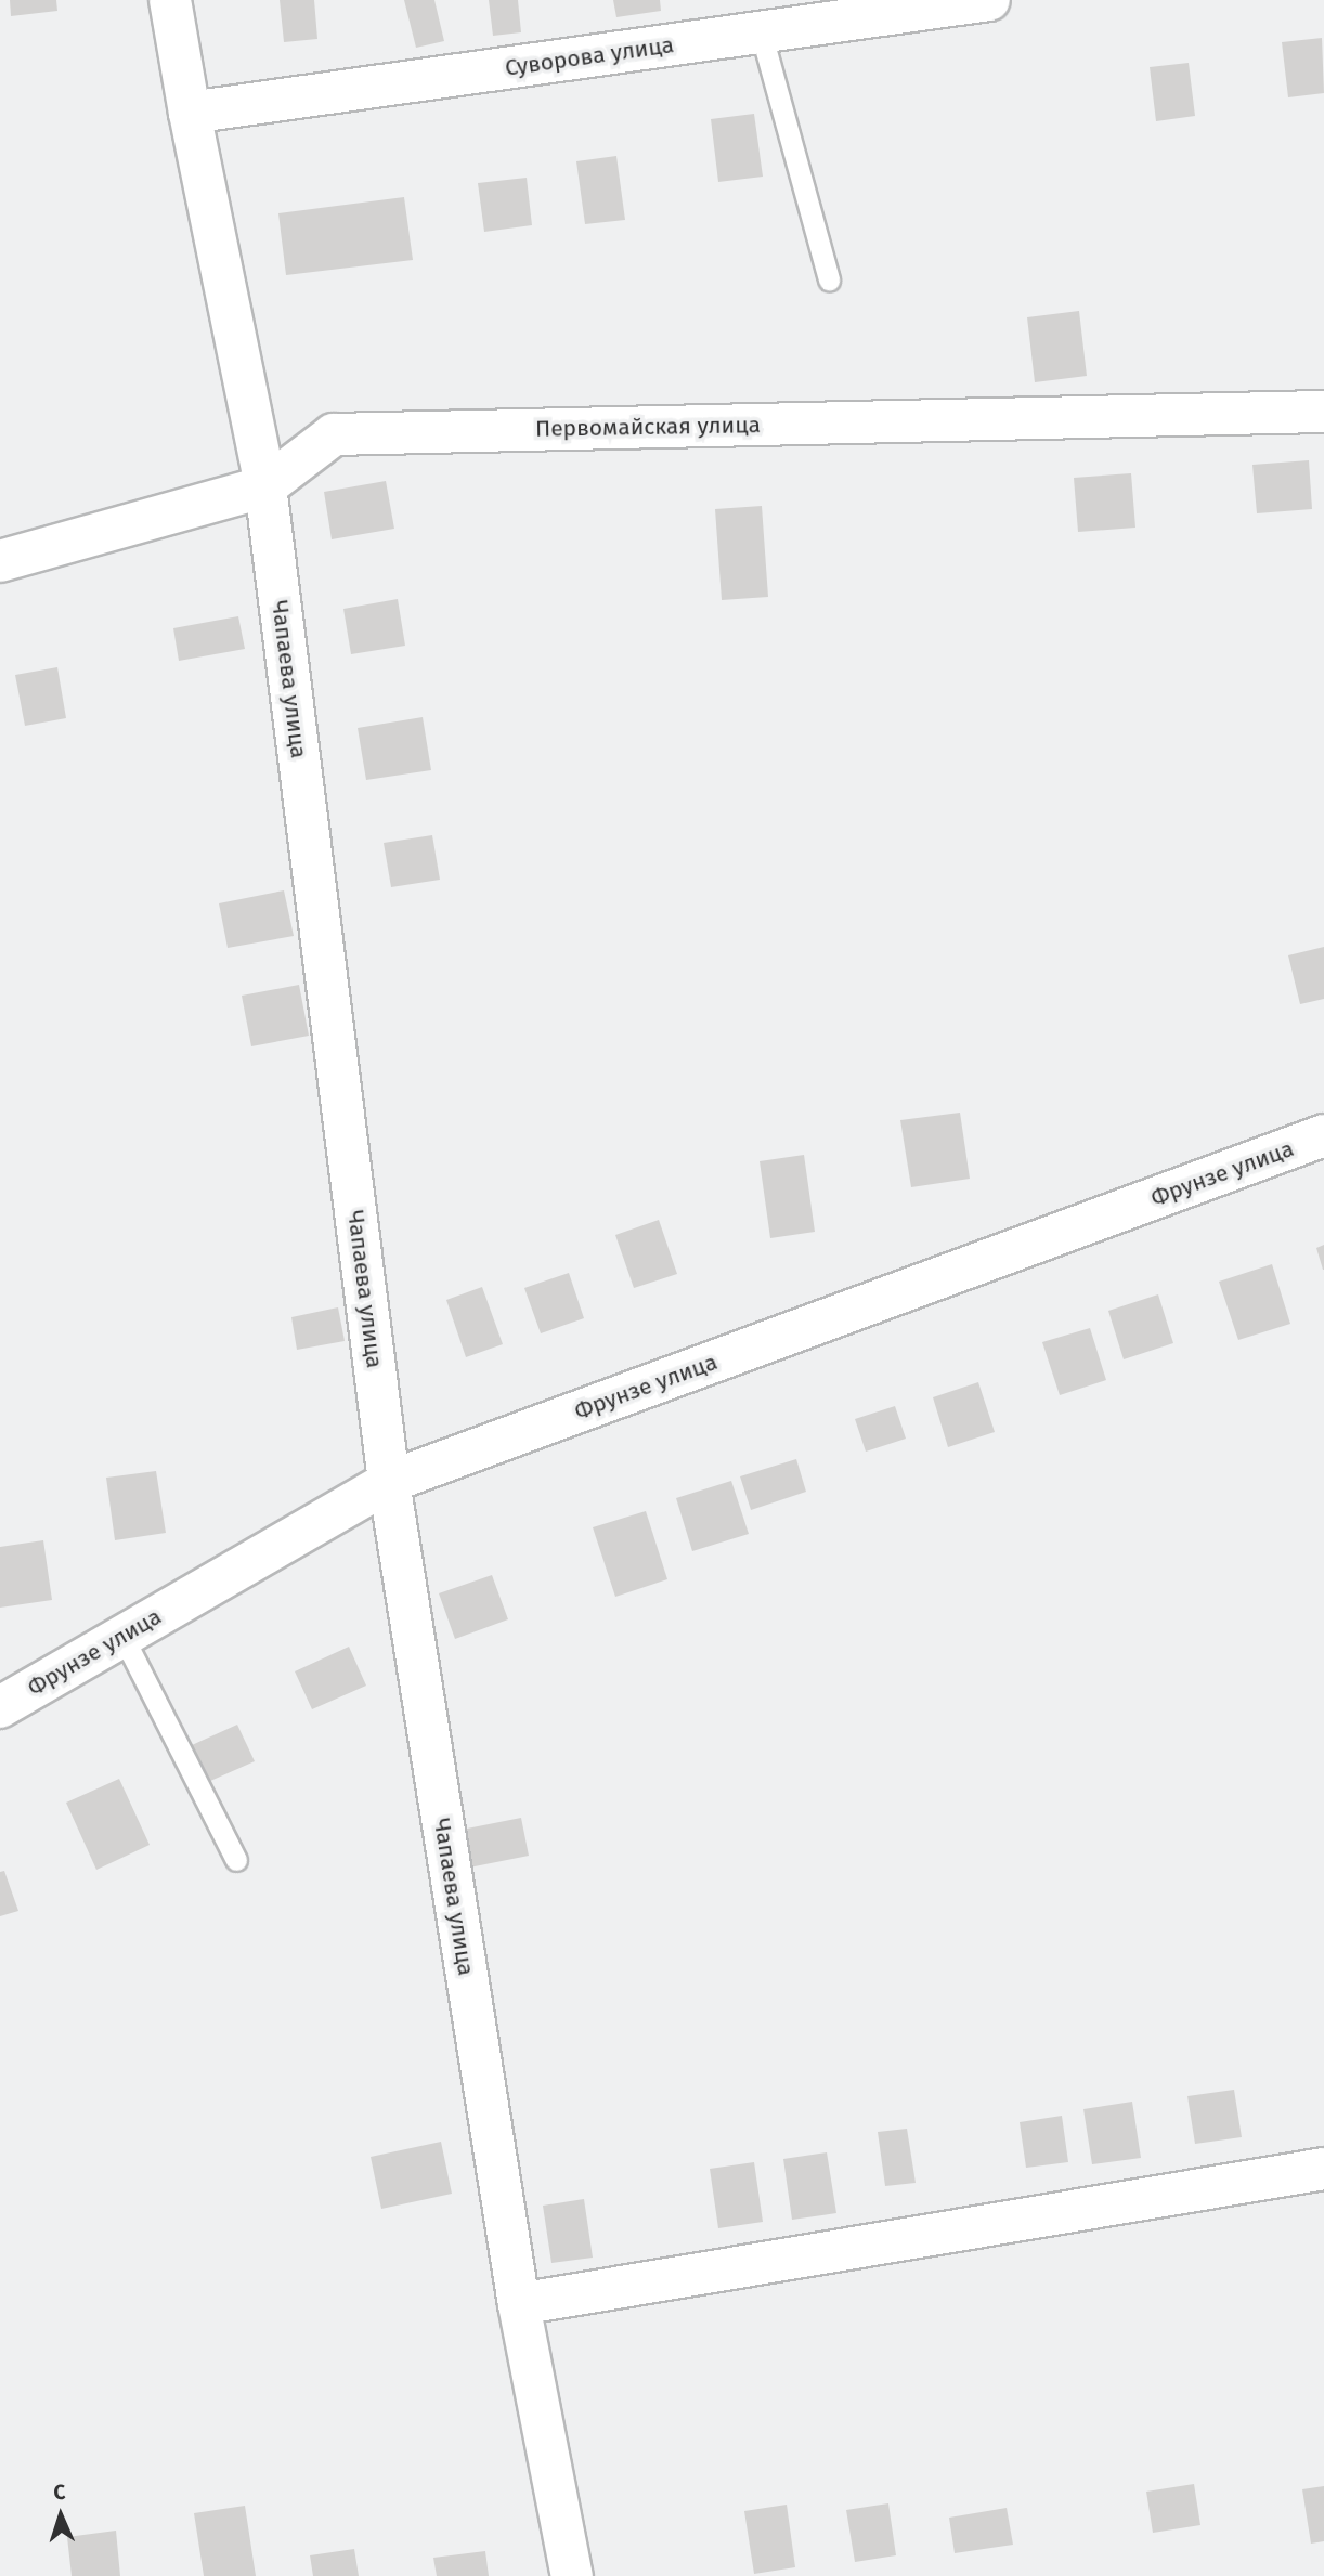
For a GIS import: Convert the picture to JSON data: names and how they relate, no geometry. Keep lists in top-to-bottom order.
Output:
{
  "streets": {
    "street": [
      "Суворова улица",
      "Первомайская улица",
      "Чапаева улица",
      "Фрунзе улица"
    ]
  },
  "crossings": [
    ["Суворова улица", "Чапаева улица"],
    ["Первомайская улица", "Чапаева улица"],
    ["Чапаева улица", "Фрунзе улица"]
  ],
  "north": "top"
}
